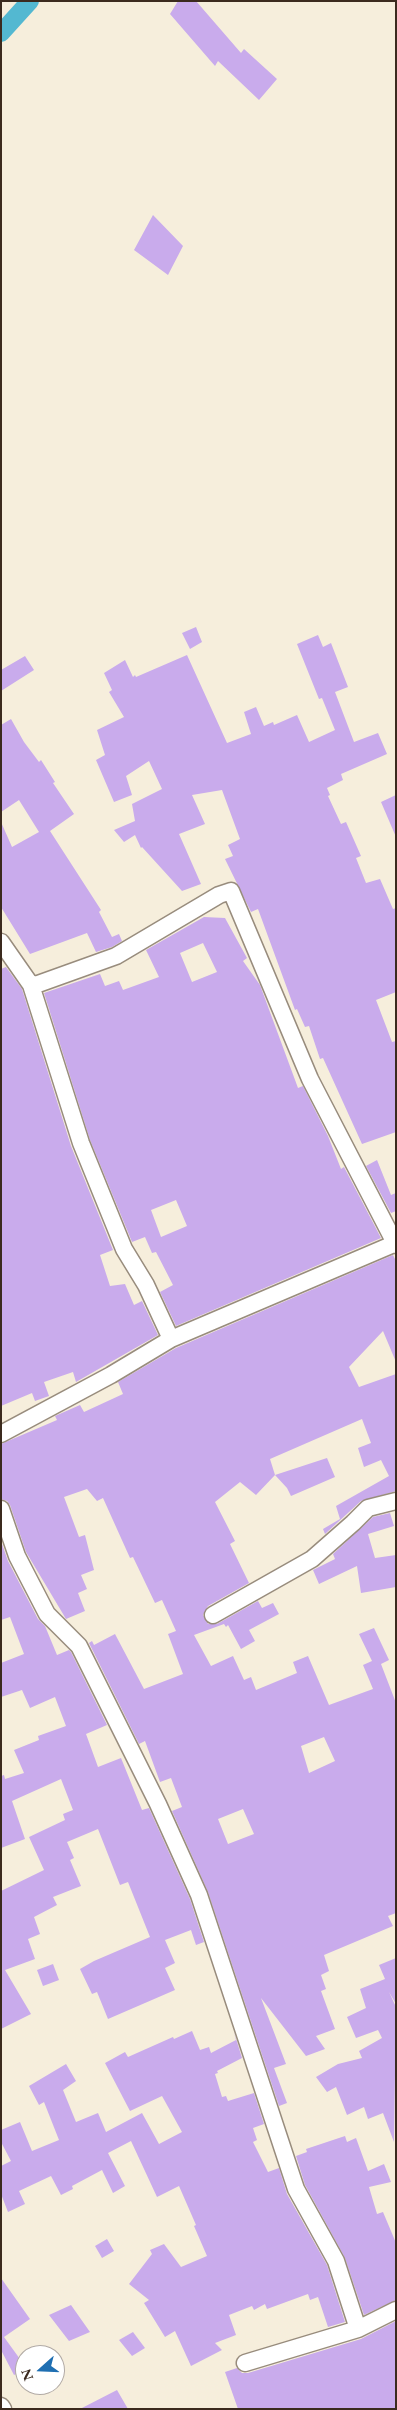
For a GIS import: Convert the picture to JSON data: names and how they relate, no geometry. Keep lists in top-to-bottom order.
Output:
{
  "north": "left"
}
